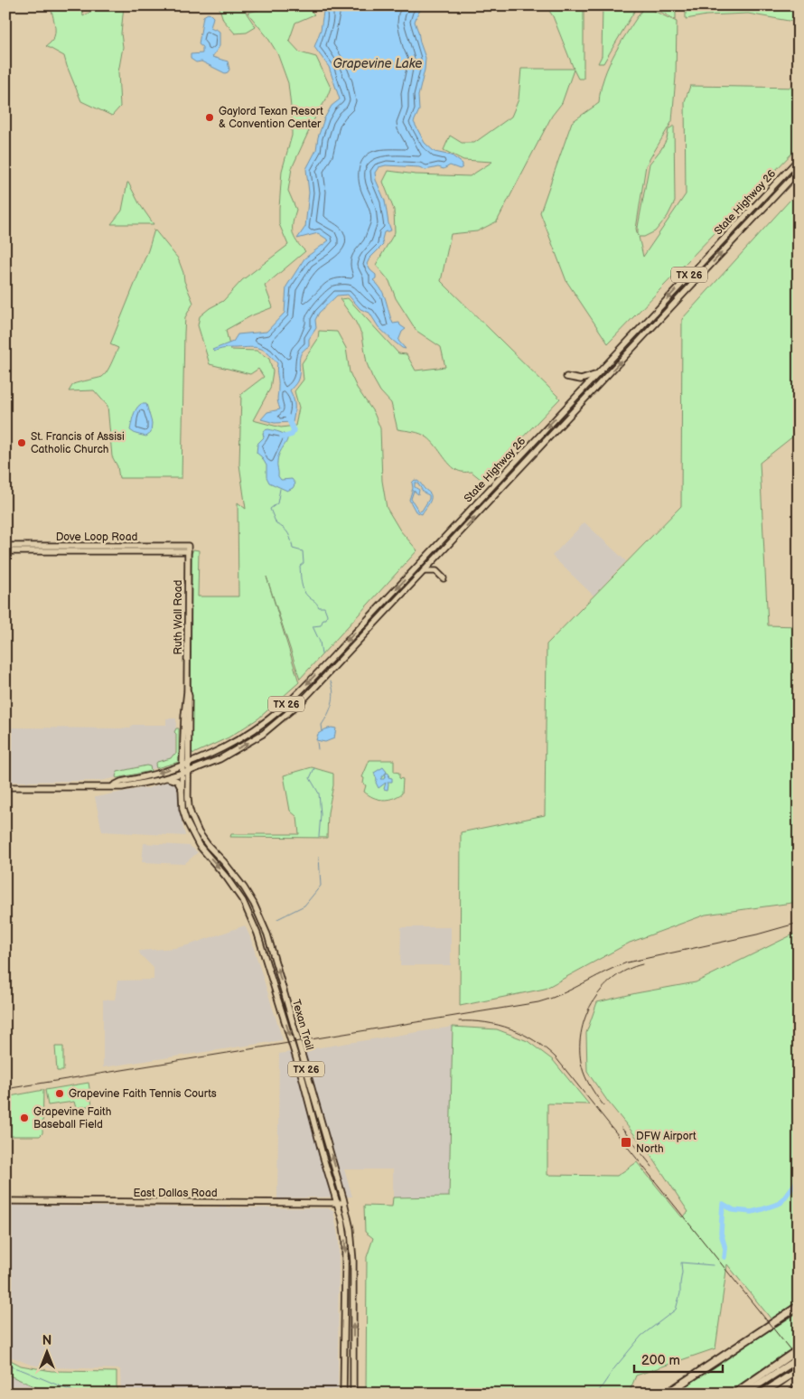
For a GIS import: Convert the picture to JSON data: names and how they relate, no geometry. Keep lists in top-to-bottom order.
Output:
{
  "streets": {
    "main road": [
      "State Highway 26",
      "TX 26",
      "Dove Loop Road",
      "Ruth Wall Road",
      "Texan Trail",
      "East Dallas Road"
    ]
  },
  "crossings": [
    ["State Highway 26", "TX 26"],
    ["State Highway 26", "Ruth Wall Road"],
    ["State Highway 26", "Texan Trail"],
    ["TX 26", "Texan Trail"],
    ["Dove Loop Road", "Ruth Wall Road"],
    ["Ruth Wall Road", "Texan Trail"],
    ["Texan Trail", "East Dallas Road"]
  ],
  "water": ["Grapevine Lake"],
  "places": {
    "other": [
      "Gaylord Texan Resort & Convention Center",
      "St. Francis of Assisi Catholic Church",
      "Grapevine Faith Tennis Courts",
      "Grapevine Faith Baseball Field"
    ],
    "transit": ["DFW Airport North"]
  },
  "scale_bar": "200 m",
  "north": "top"
}
